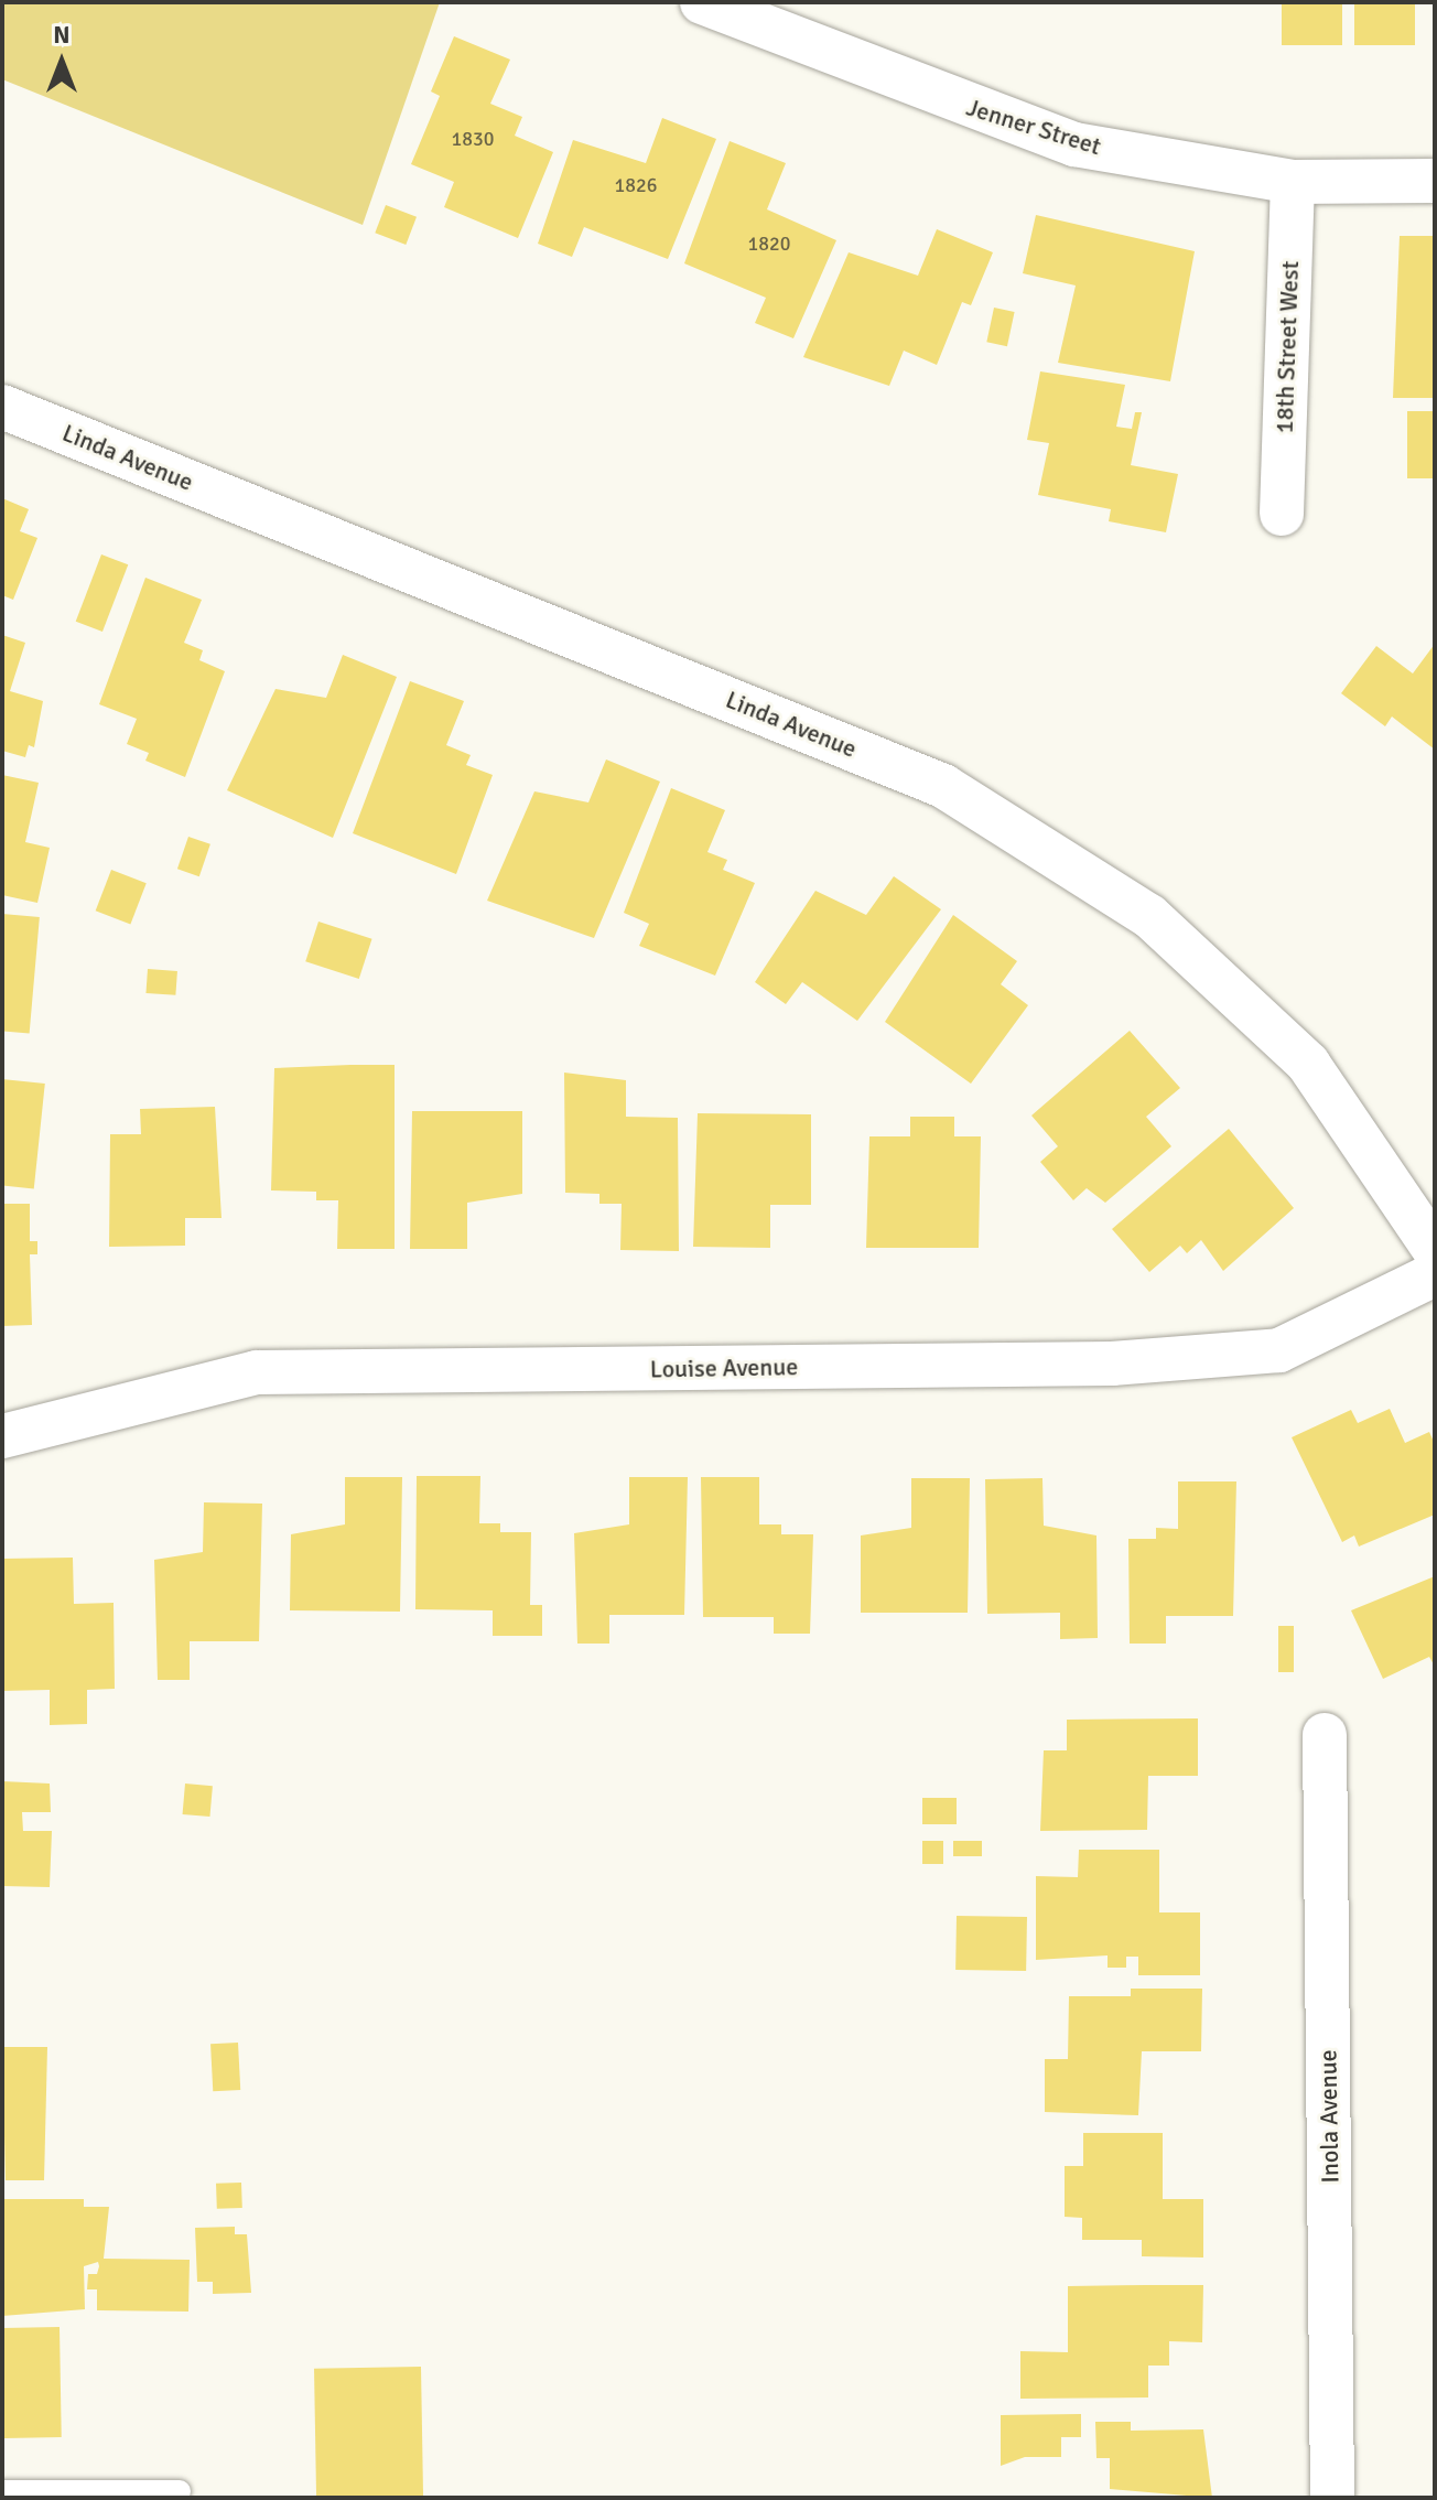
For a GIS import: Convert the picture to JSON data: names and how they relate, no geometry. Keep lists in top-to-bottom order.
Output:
{
  "streets": {
    "street": [
      "Jenner Street",
      "18th Street West",
      "Linda Avenue",
      "Louise Avenue",
      "Inola Avenue"
    ]
  },
  "crossings": [
    ["Jenner Street", "18th Street West"]
  ],
  "house_numbers": ["1830", "1826", "1820"],
  "north": "top"
}
